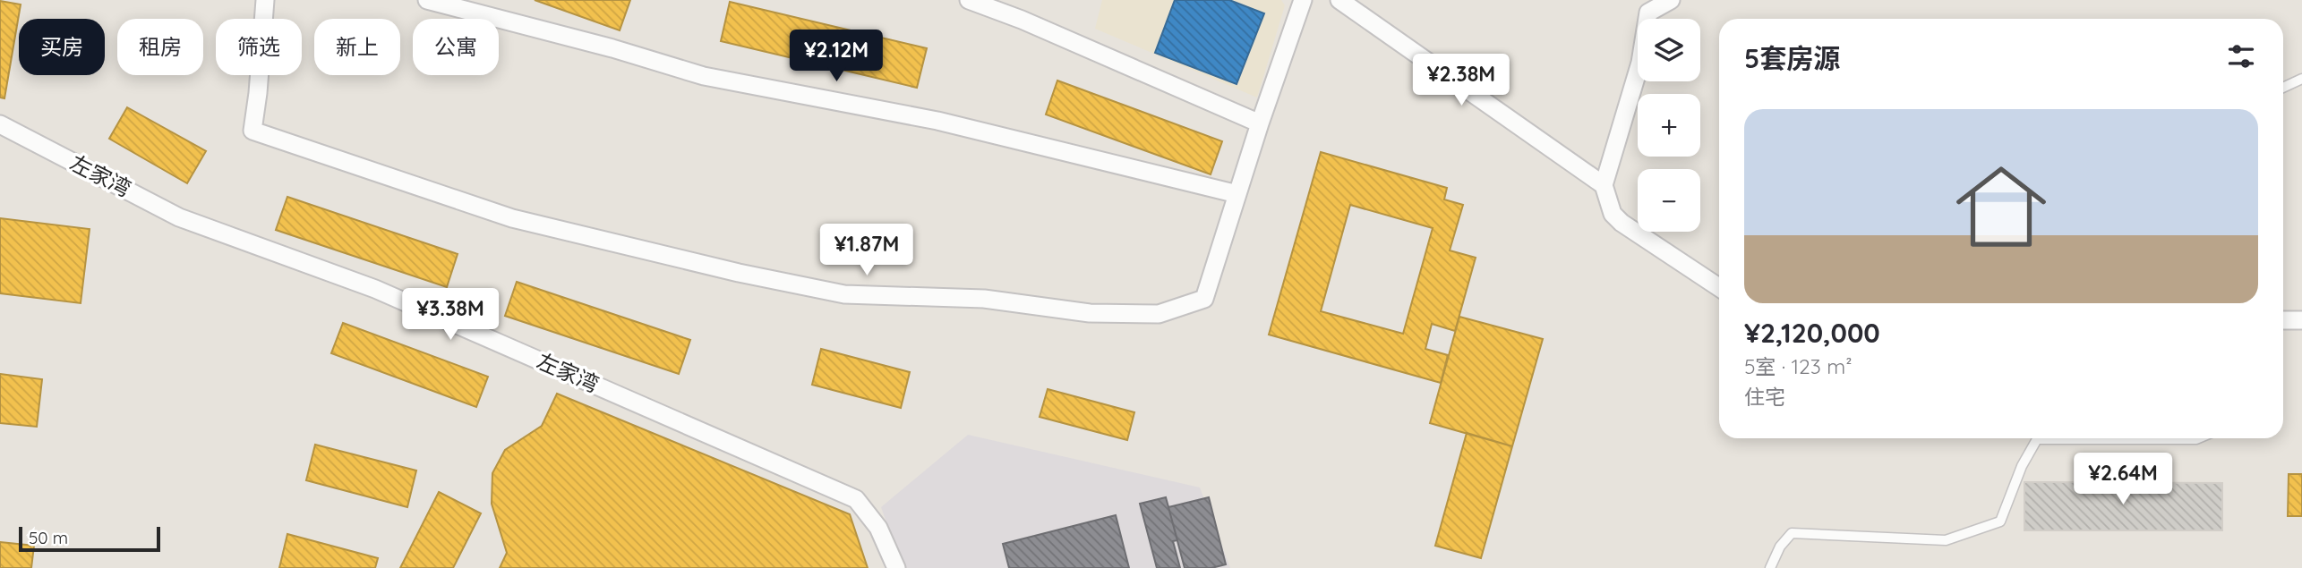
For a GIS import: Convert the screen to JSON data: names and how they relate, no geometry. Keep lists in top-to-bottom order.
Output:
{
  "streets": {
    "street": ["左家湾"]
  },
  "scale_bar": "50 m",
  "page": {
    "map_buttons": ["+", "−"],
    "chip": [
      "买房",
      "租房",
      "筛选",
      "新上",
      "公寓"
    ],
    "heading": "5套房源",
    "price": [
      "¥2.12M",
      "¥2.38M",
      "¥1.87M",
      "¥3.38M",
      "¥2.64M"
    ],
    "list": [
      {
        "name": "¥2,120,000",
        "note": "5室 · 123 m² · 住宅"
      }
    ],
    "scale": "50 m"
  }
}
